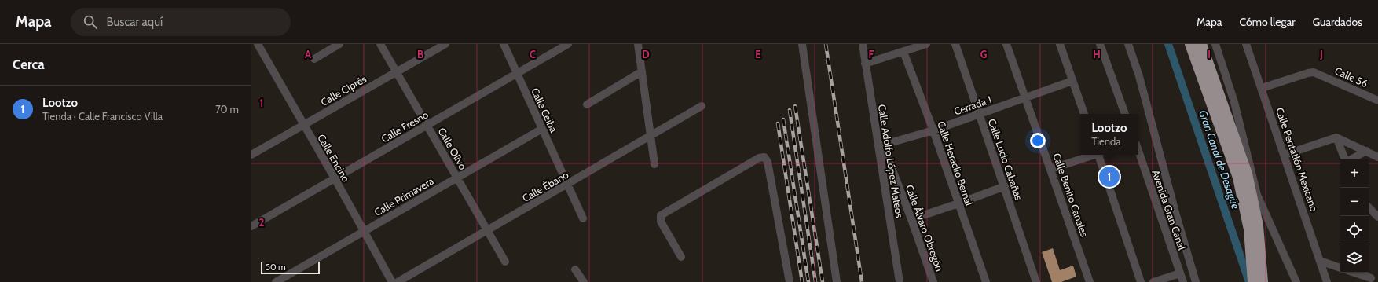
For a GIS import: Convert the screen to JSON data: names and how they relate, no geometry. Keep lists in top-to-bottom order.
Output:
{
  "streets": {
    "street": [
      "Calle 56",
      "Calle Ciprés",
      "Cerrada 1",
      "Calle Ceiba",
      "Calle Fresno",
      "Calle Olivo",
      "Calle Encino",
      "Calle Lucio Cabañas",
      "Calle Pentatlón Mexicano",
      "Calle Adolfo López Mateos",
      "Calle Heraclio Bernal",
      "Calle Ébano",
      "Calle Benito Canales",
      "Calle Primavera",
      "Avenida Gran Canal",
      "Calle Álvaro Obregón"
    ]
  },
  "crossings": [
    ["Calle 56", "Calle Pentatlón Mexicano"],
    ["Calle Ciprés", "Calle Olivo"],
    ["Calle Ciprés", "Calle Encino"],
    ["Cerrada 1", "Calle Lucio Cabañas"],
    ["Cerrada 1", "Calle Adolfo López Mateos"],
    ["Cerrada 1", "Calle Heraclio Bernal"],
    ["Cerrada 1", "Calle Benito Canales"],
    ["Cerrada 1", "Calle Álvaro Obregón"],
    ["Calle Ceiba", "Calle Fresno"],
    ["Calle Ceiba", "Calle Ébano"],
    ["Calle Ceiba", "Calle Primavera"],
    ["Calle Fresno", "Calle Olivo"],
    ["Calle Fresno", "Calle Encino"],
    ["Calle Olivo", "Calle Ébano"],
    ["Calle Olivo", "Calle Primavera"],
    ["Calle Encino", "Calle Primavera"],
    ["Calle Adolfo López Mateos", "Calle Álvaro Obregón"]
  ],
  "water": ["Gran Canal de Desagüe"],
  "scale_bar": "50 m",
  "page": {
    "header": "Mapa",
    "search": "Buscar aquí",
    "nav": ["Mapa", "Cómo llegar", "Guardados"],
    "heading": "Cerca",
    "list": [
      {
        "mark": "1",
        "name": "Lootzo",
        "note": "Tienda · Calle Francisco Villa",
        "value": "70 m"
      }
    ],
    "popup": ["Lootzo", "Tienda"],
    "map_buttons": ["+", "−"],
    "pins": "1",
    "scale": "50 m"
  },
  "grid": {
    "columns": [
      "A",
      "B",
      "C",
      "D",
      "E",
      "F",
      "G",
      "H",
      "I",
      "J"
    ],
    "rows": ["1", "2"]
  }
}
